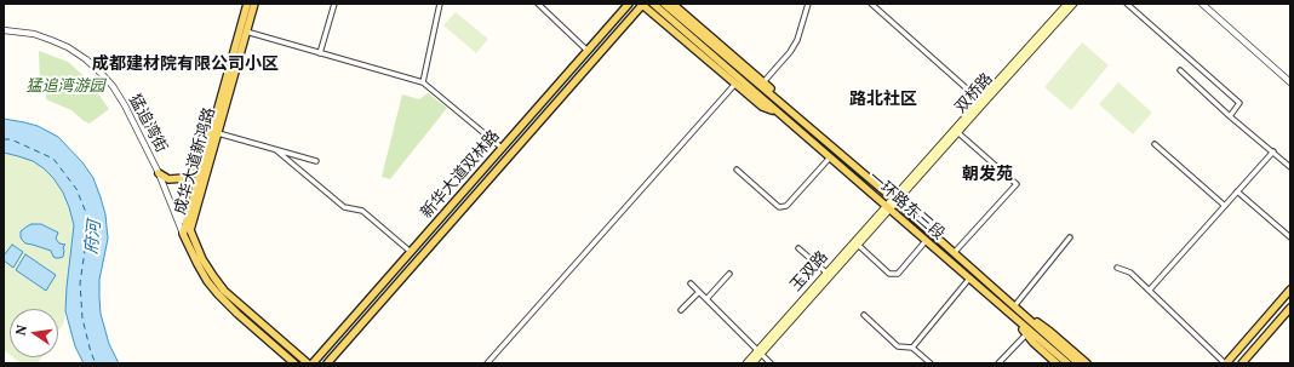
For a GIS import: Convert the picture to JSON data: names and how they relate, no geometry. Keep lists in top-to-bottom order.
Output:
{
  "streets": {
    "main road": [
      "双桥路",
      "猛追湾街",
      "成华大道新鸿路",
      "新华大道双林路",
      "一环路东三段",
      "玉双路"
    ]
  },
  "crossings": [
    ["双桥路", "一环路东三段"],
    ["双桥路", "玉双路"],
    ["猛追湾街", "成华大道新鸿路"],
    ["一环路东三段", "玉双路"]
  ],
  "districts": ["成都建材院有限公司小区", "路北社区", "朝发苑"],
  "water": ["府河"],
  "parks": ["猛追湾游园"],
  "north": "left"
}
